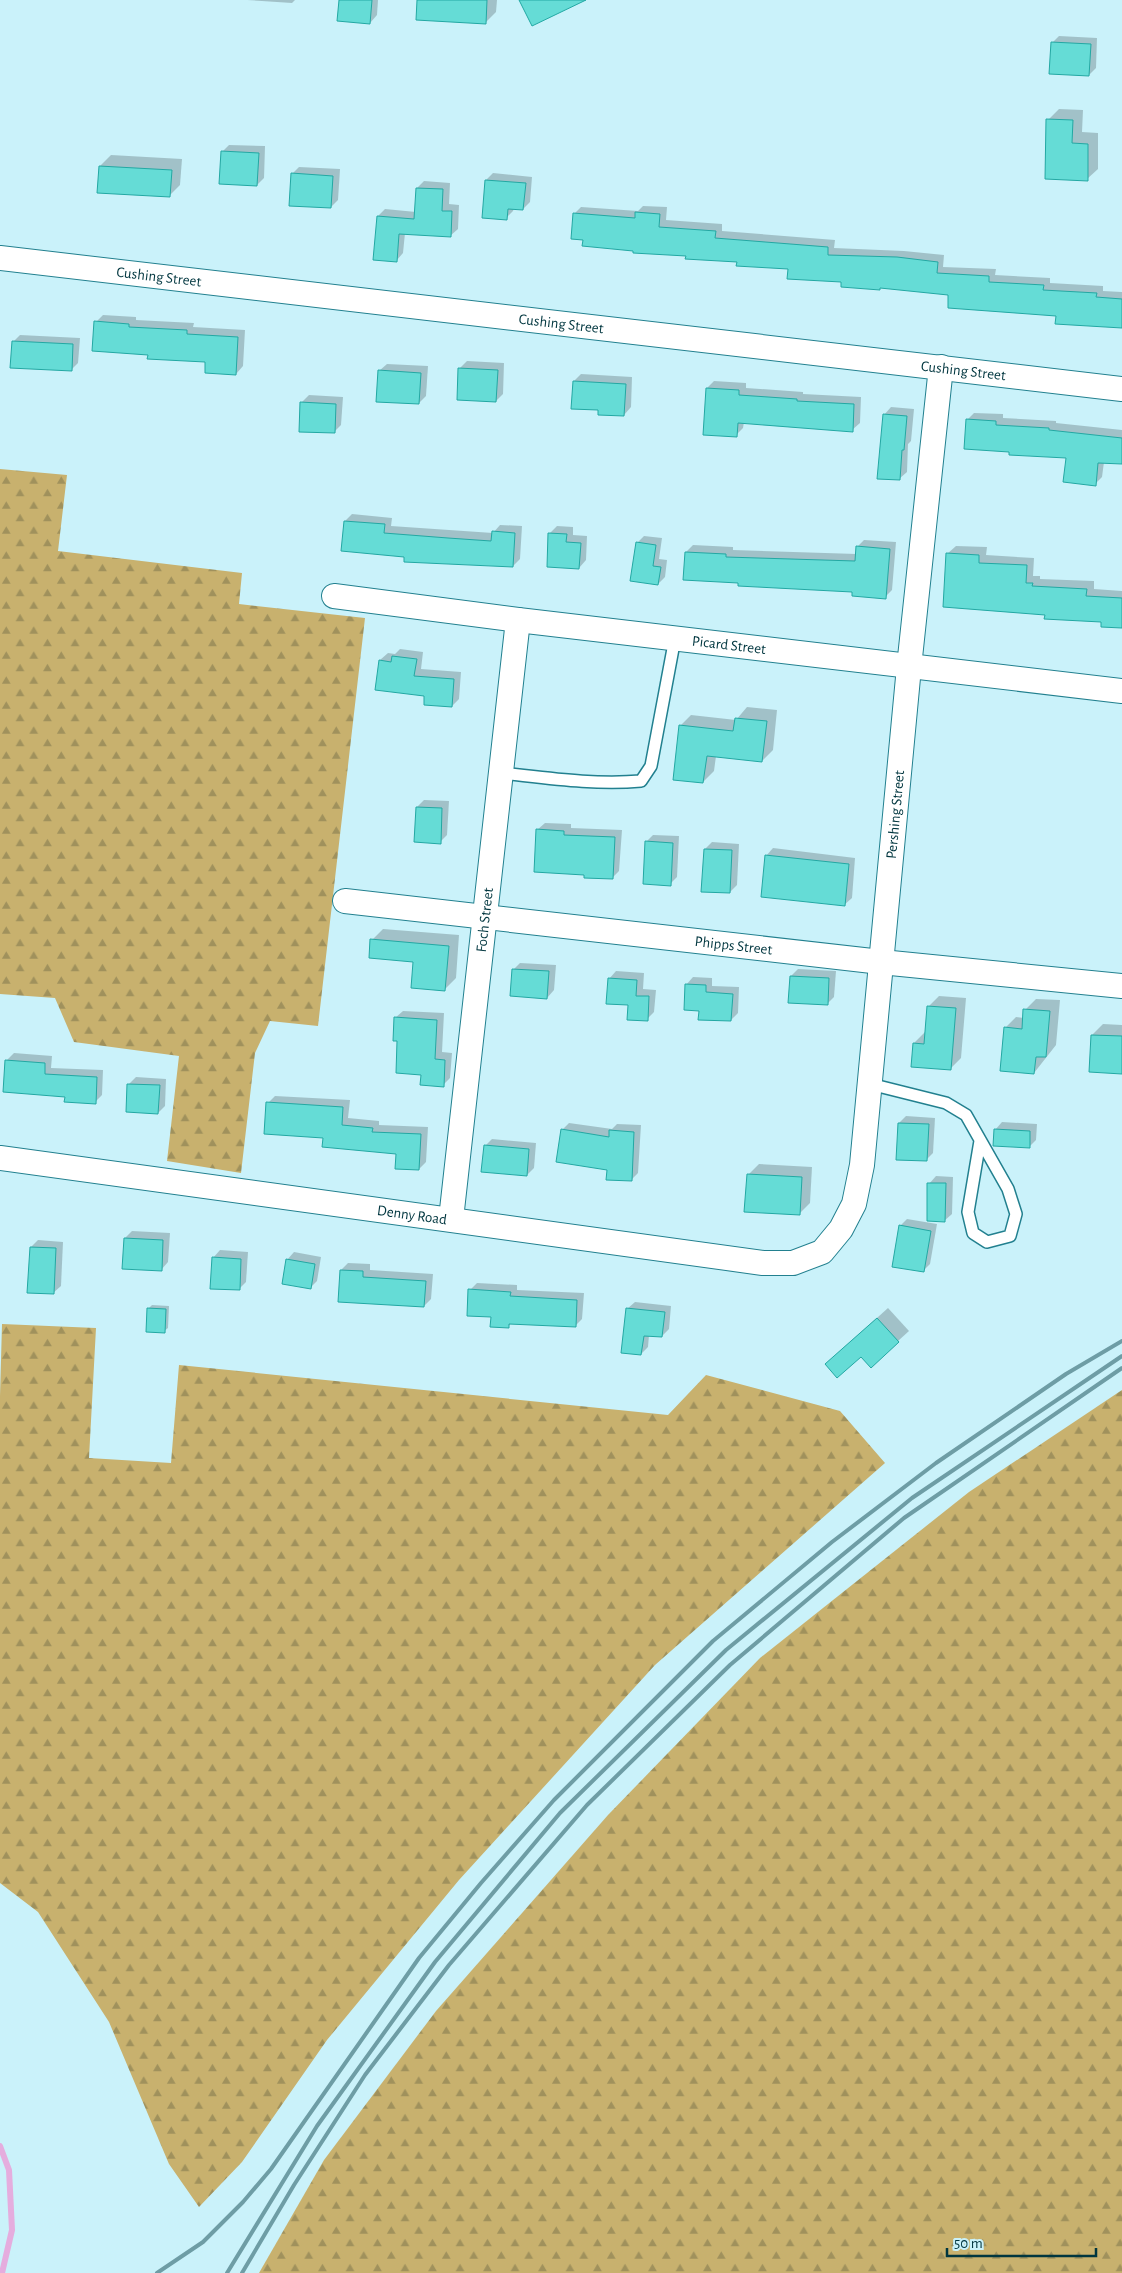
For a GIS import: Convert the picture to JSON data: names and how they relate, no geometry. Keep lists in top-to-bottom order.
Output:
{
  "streets": {
    "street": [
      "Cushing Street",
      "Picard Street",
      "Pershing Street",
      "Foch Street",
      "Phipps Street",
      "Denny Road"
    ]
  },
  "crossings": [
    ["Cushing Street", "Pershing Street"],
    ["Picard Street", "Pershing Street"],
    ["Picard Street", "Foch Street"],
    ["Pershing Street", "Phipps Street"],
    ["Pershing Street", "Denny Road"],
    ["Foch Street", "Phipps Street"],
    ["Foch Street", "Denny Road"]
  ],
  "scale_bar": "50 m"
}
